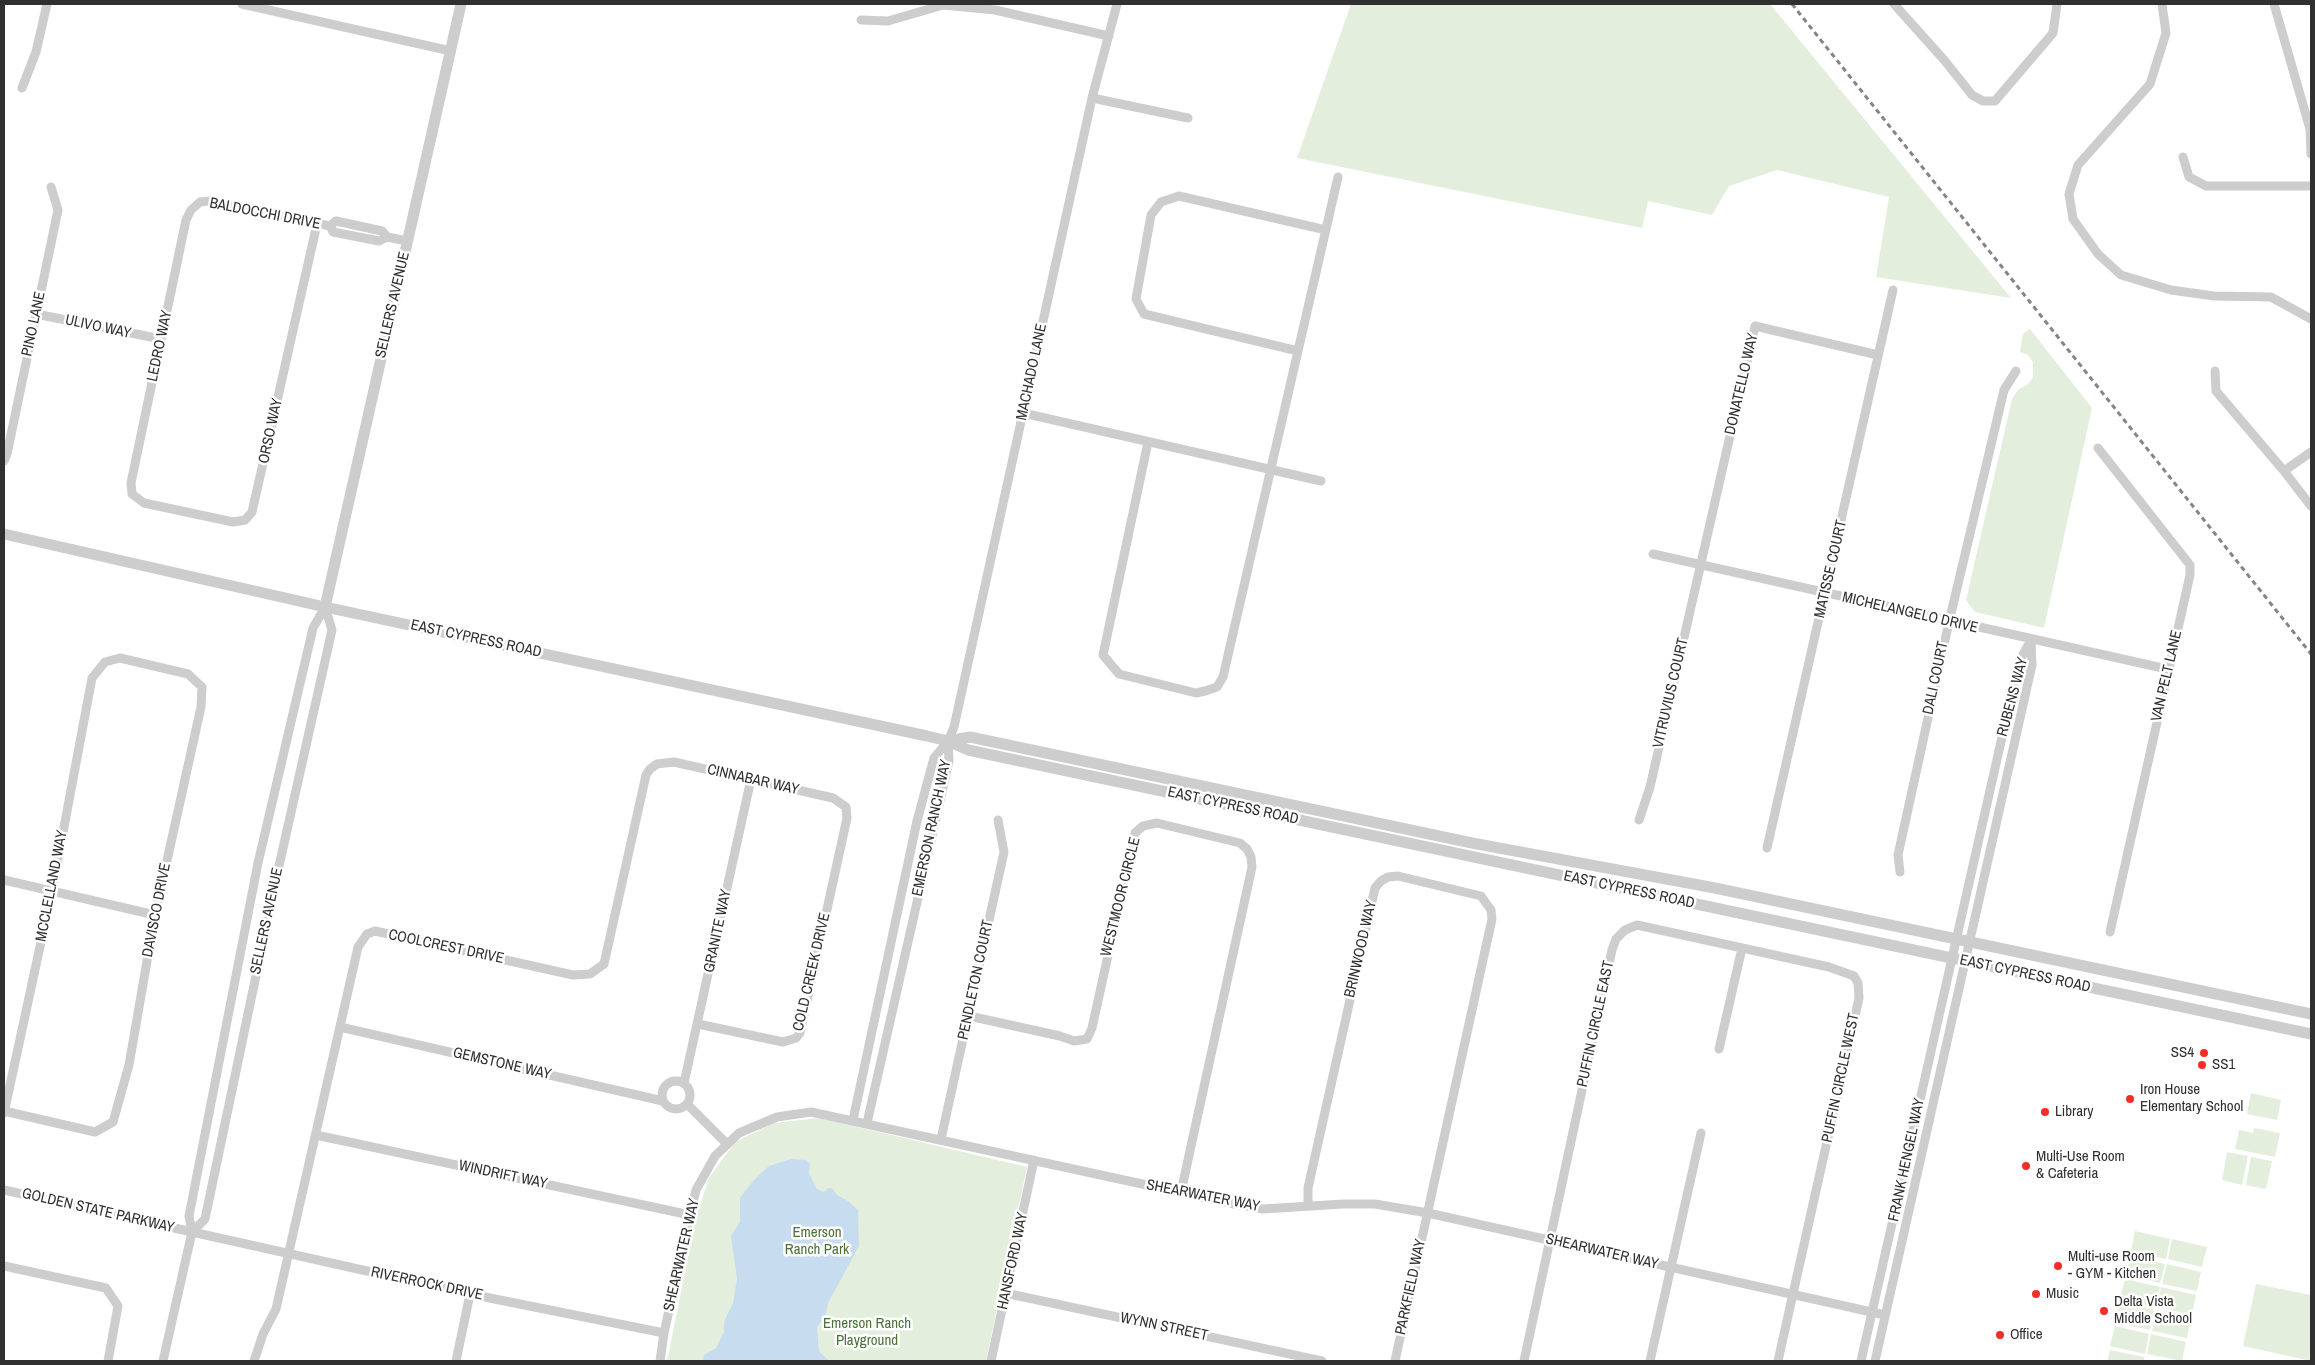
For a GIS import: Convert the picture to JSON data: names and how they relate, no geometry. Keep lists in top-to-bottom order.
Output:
{
  "streets": {
    "street": [
      "BALDOCCHI DRIVE",
      "SELLERS AVENUE",
      "PINO LANE",
      "ULIVO WAY",
      "LEDRO WAY",
      "MACHADO LANE",
      "DONATELLO WAY",
      "ORSO WAY",
      "MATISSE COURT",
      "MICHELANGELO DRIVE",
      "EAST CYPRESS ROAD",
      "VAN PELT LANE",
      "DALI COURT",
      "VITRUVIUS COURT",
      "RUBENS WAY",
      "CINNABAR WAY",
      "EMERSON RANCH WAY",
      "MCCLELLAND WAY",
      "WESTMOOR CIRCLE",
      "DAVISCO DRIVE",
      "GRANITE WAY",
      "COOLCREST DRIVE",
      "BRINWOOD WAY",
      "COLD CREEK DRIVE",
      "PENDLETON COURT",
      "PUFFIN CIRCLE EAST",
      "GEMSTONE WAY",
      "PUFFIN CIRCLE WEST",
      "FRANK HENGEL WAY",
      "WINDRIFT WAY",
      "SHEARWATER WAY",
      "GOLDEN STATE PARKWAY",
      "HANSFORD WAY",
      "RIVERROCK DRIVE",
      "PARKFIELD WAY",
      "WYNN STREET"
    ]
  },
  "crossings": [
    ["BALDOCCHI DRIVE", "SELLERS AVENUE"],
    ["BALDOCCHI DRIVE", "LEDRO WAY"],
    ["BALDOCCHI DRIVE", "ORSO WAY"],
    ["SELLERS AVENUE", "EAST CYPRESS ROAD"],
    ["SELLERS AVENUE", "GOLDEN STATE PARKWAY"],
    ["SELLERS AVENUE", "RIVERROCK DRIVE"],
    ["PINO LANE", "ULIVO WAY"],
    ["ULIVO WAY", "LEDRO WAY"],
    ["LEDRO WAY", "ORSO WAY"],
    ["MACHADO LANE", "EAST CYPRESS ROAD"],
    ["MACHADO LANE", "EMERSON RANCH WAY"],
    ["DONATELLO WAY", "MATISSE COURT"],
    ["DONATELLO WAY", "MICHELANGELO DRIVE"],
    ["DONATELLO WAY", "VITRUVIUS COURT"],
    ["MATISSE COURT", "MICHELANGELO DRIVE"],
    ["MICHELANGELO DRIVE", "VAN PELT LANE"],
    ["MICHELANGELO DRIVE", "DALI COURT"],
    ["MICHELANGELO DRIVE", "VITRUVIUS COURT"],
    ["MICHELANGELO DRIVE", "RUBENS WAY"],
    ["EAST CYPRESS ROAD", "RUBENS WAY"],
    ["EAST CYPRESS ROAD", "EMERSON RANCH WAY"],
    ["EAST CYPRESS ROAD", "FRANK HENGEL WAY"],
    ["CINNABAR WAY", "GRANITE WAY"],
    ["CINNABAR WAY", "COOLCREST DRIVE"],
    ["CINNABAR WAY", "COLD CREEK DRIVE"],
    ["EMERSON RANCH WAY", "SHEARWATER WAY"],
    ["MCCLELLAND WAY", "DAVISCO DRIVE"],
    ["WESTMOOR CIRCLE", "PENDLETON COURT"],
    ["WESTMOOR CIRCLE", "SHEARWATER WAY"],
    ["GRANITE WAY", "COLD CREEK DRIVE"],
    ["GRANITE WAY", "GEMSTONE WAY"],
    ["COOLCREST DRIVE", "GEMSTONE WAY"],
    ["COOLCREST DRIVE", "WINDRIFT WAY"],
    ["COOLCREST DRIVE", "RIVERROCK DRIVE"],
    ["BRINWOOD WAY", "SHEARWATER WAY"],
    ["BRINWOOD WAY", "PARKFIELD WAY"],
    ["PENDLETON COURT", "SHEARWATER WAY"],
    ["PUFFIN CIRCLE EAST", "PUFFIN CIRCLE WEST"],
    ["PUFFIN CIRCLE EAST", "SHEARWATER WAY"],
    ["PUFFIN CIRCLE WEST", "SHEARWATER WAY"],
    ["FRANK HENGEL WAY", "SHEARWATER WAY"],
    ["WINDRIFT WAY", "SHEARWATER WAY"],
    ["SHEARWATER WAY", "HANSFORD WAY"],
    ["SHEARWATER WAY", "RIVERROCK DRIVE"],
    ["SHEARWATER WAY", "PARKFIELD WAY"],
    ["GOLDEN STATE PARKWAY", "RIVERROCK DRIVE"],
    ["HANSFORD WAY", "WYNN STREET"]
  ],
  "parks": ["Emerson Ranch Park", "Emerson Ranch Playground"],
  "places": [
    "SS4",
    "SS1",
    "Iron House Elementary School",
    "Library",
    "Multi-Use Room & Cafeteria",
    "Multi-use Room - GYM - Kitchen",
    "Music",
    "Delta Vista Middle School",
    "Office"
  ]
}
